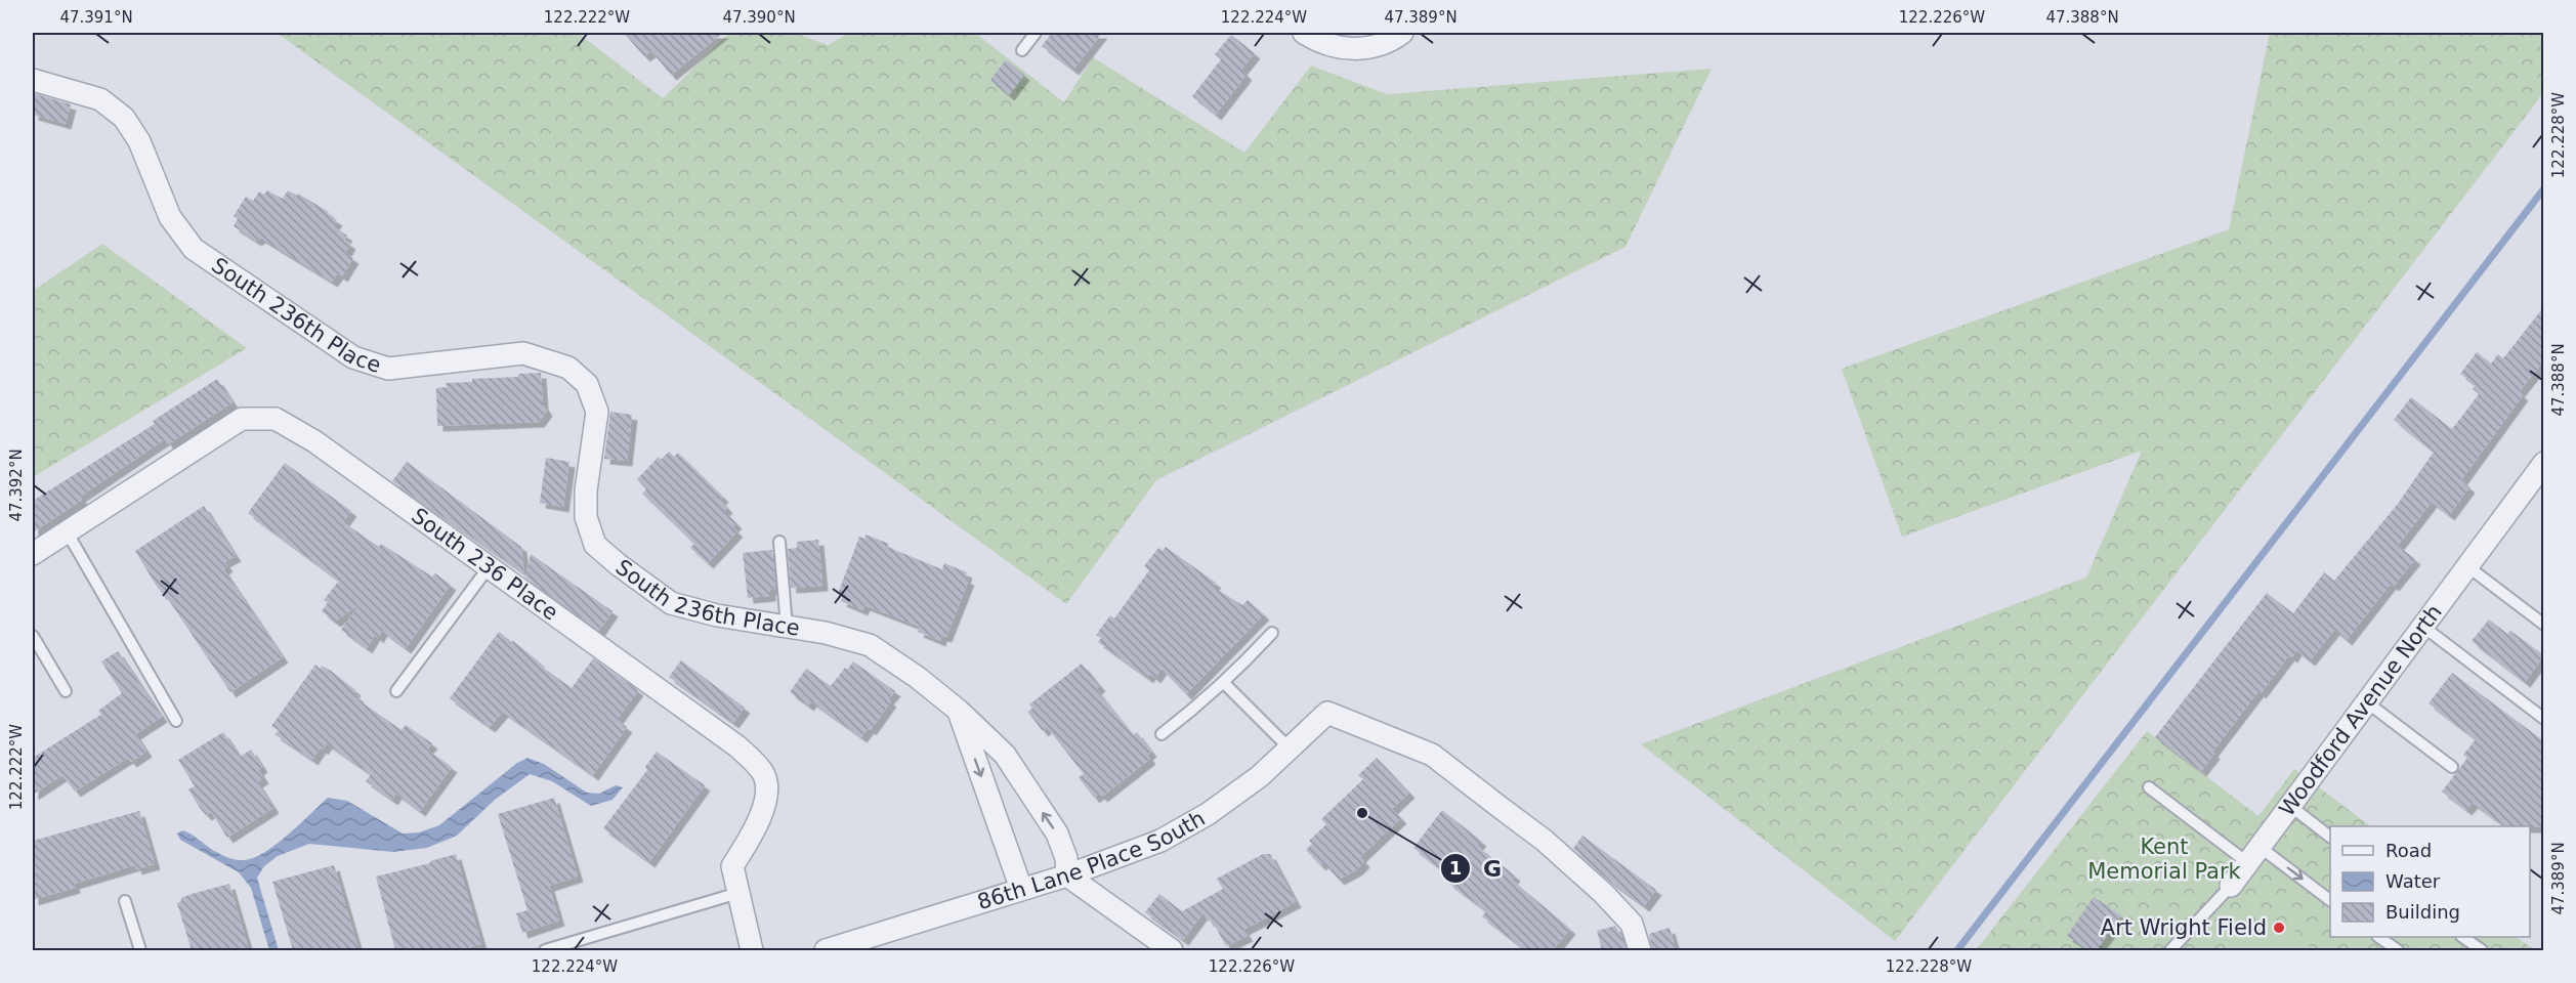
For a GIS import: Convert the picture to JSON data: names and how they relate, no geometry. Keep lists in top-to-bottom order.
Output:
{
  "streets": {
    "street": [
      "South 236th Place",
      "South 236 Place",
      "Woodford Avenue North",
      "86th Lane Place South"
    ]
  },
  "crossings": [
    ["South 236th Place", "86th Lane Place South"]
  ],
  "parks": ["Kent Memorial Park"],
  "places": ["G", "Art Wright Field"],
  "legend": ["Road", "Water", "Building"],
  "coordinates": [
    "47.391°N",
    "122.222°W",
    "47.390°N",
    "122.224°W",
    "47.389°N",
    "122.226°W",
    "47.388°N",
    "122.228°W",
    "47.392°N"
  ]
}
